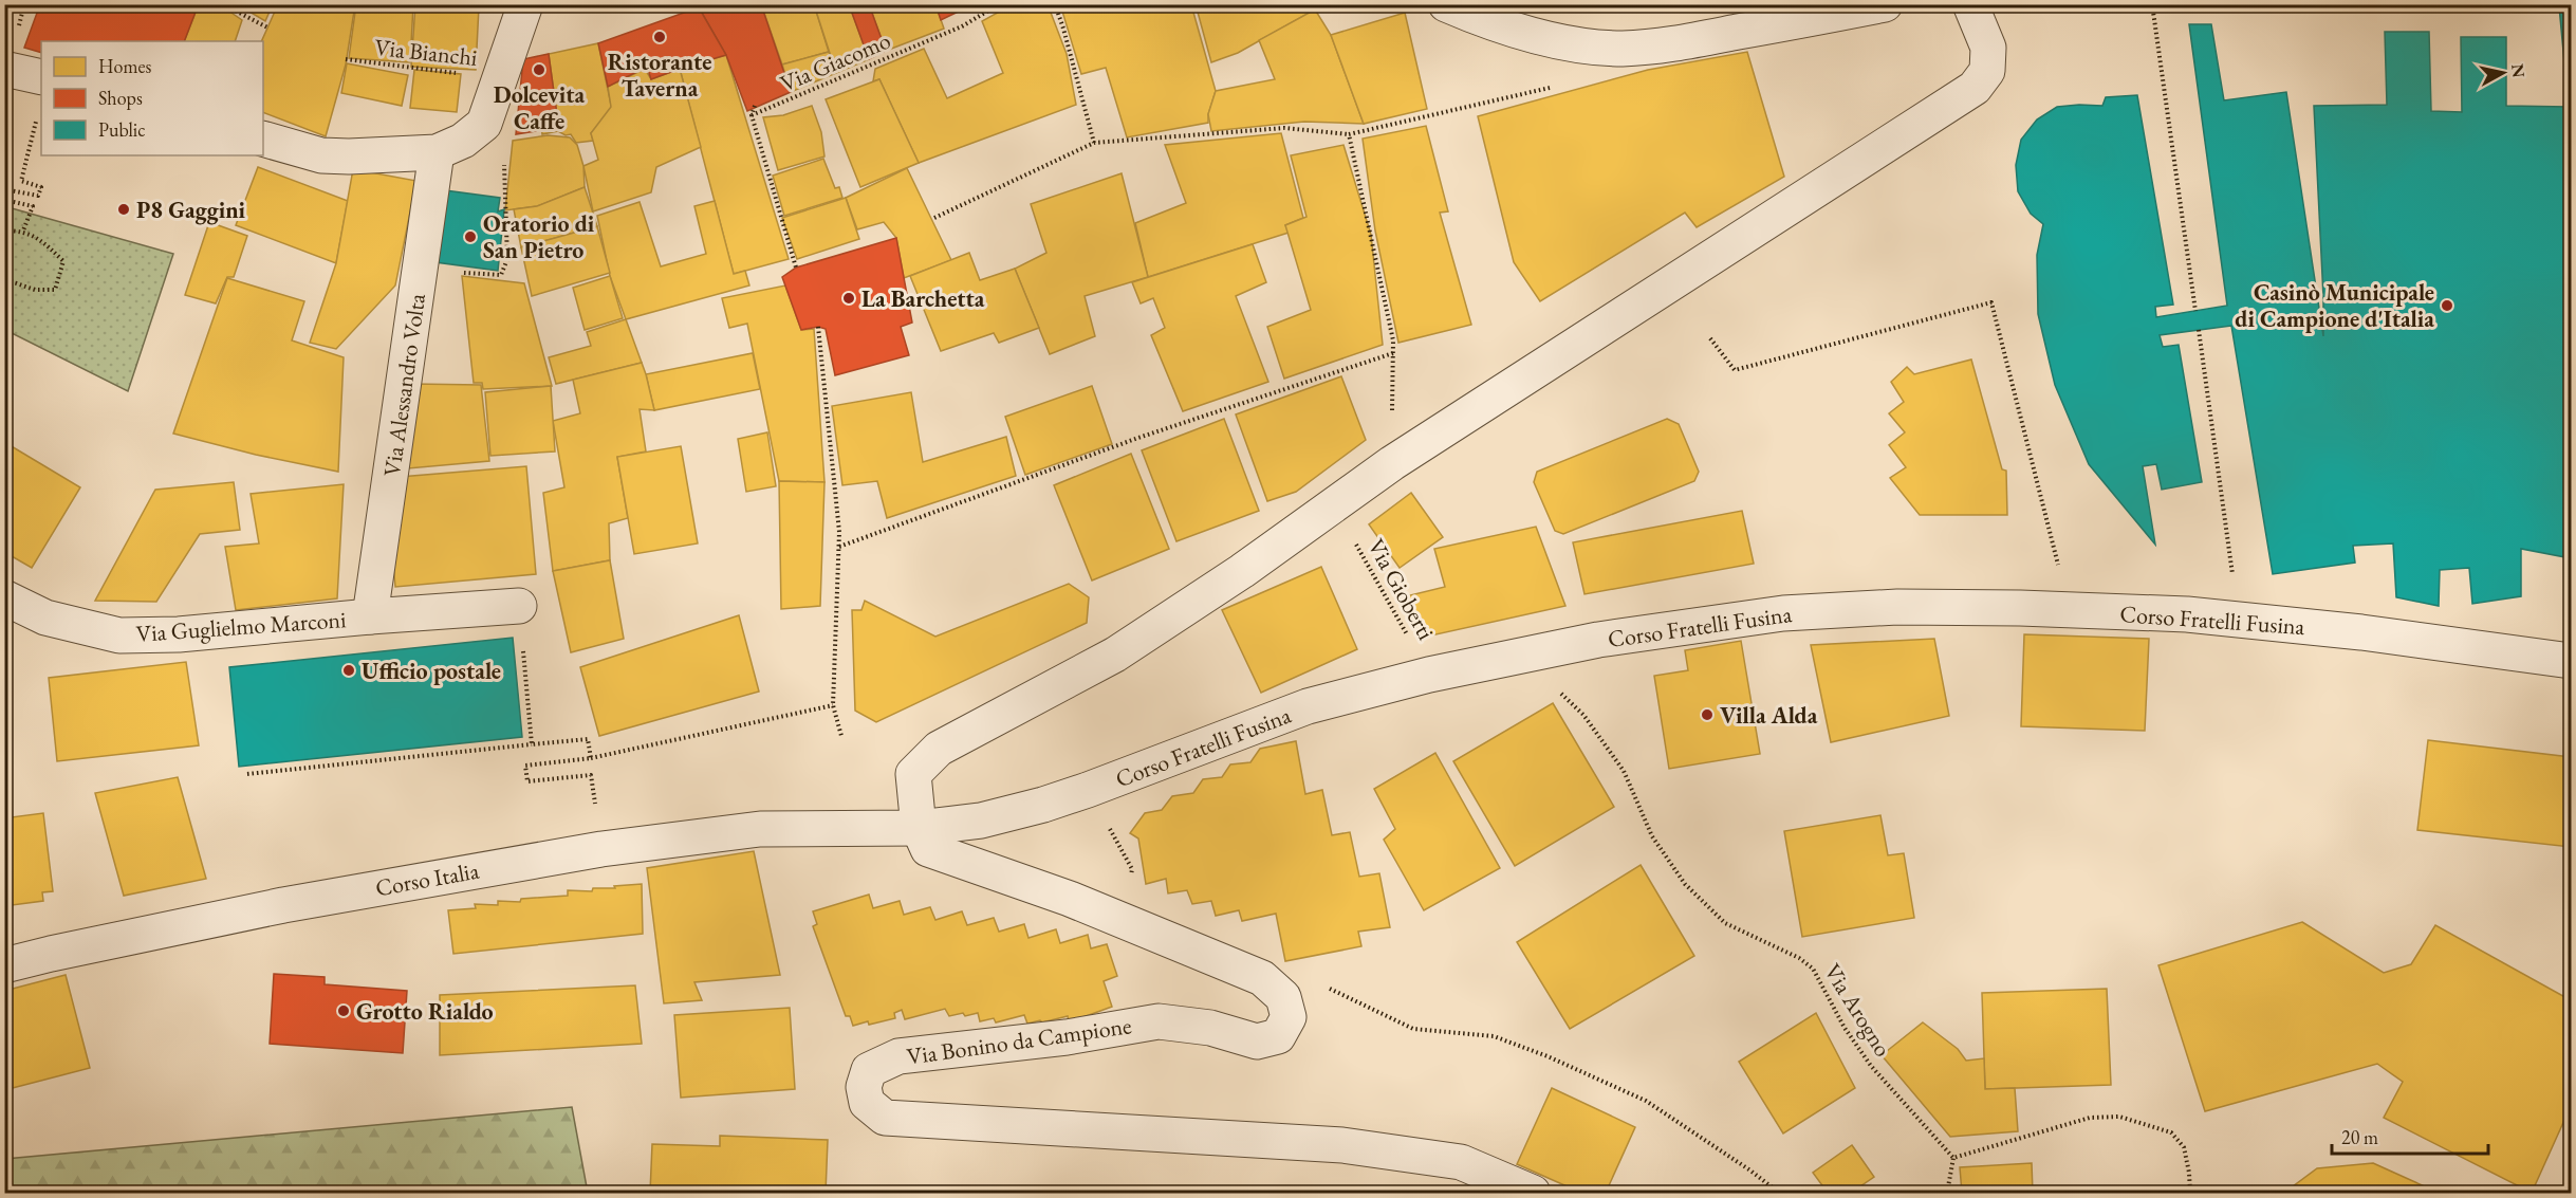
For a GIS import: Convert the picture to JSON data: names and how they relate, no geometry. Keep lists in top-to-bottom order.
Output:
{
  "streets": {
    "street": [
      "Via Alessandro Volta",
      "Corso Fratelli Fusina",
      "Via Guglielmo Marconi",
      "Corso Italia",
      "Via Bonino da Campione"
    ],
    "path": [
      "Via Bianchi",
      "Via Giacomo",
      "Via Gioberti",
      "Via Arogno"
    ]
  },
  "crossings": [
    ["Via Alessandro Volta", "Via Guglielmo Marconi"],
    ["Via Gioberti", "Corso Fratelli Fusina"],
    ["Corso Fratelli Fusina", "Corso Italia"],
    ["Corso Fratelli Fusina", "Via Arogno"],
    ["Corso Fratelli Fusina", "Via Bonino da Campione"]
  ],
  "places": [
    "Ristorante Taverna",
    "Dolcevita Caffe",
    "P8 Gaggini",
    "Oratorio di San Pietro",
    "La Barchetta",
    "Casinò Municipale di Campione d'Italia",
    "Ufficio postale",
    "Villa Alda",
    "Grotto Rialdo"
  ],
  "legend": ["Homes", "Shops", "Public"],
  "scale_bar": "20 m",
  "north": "right"
}
